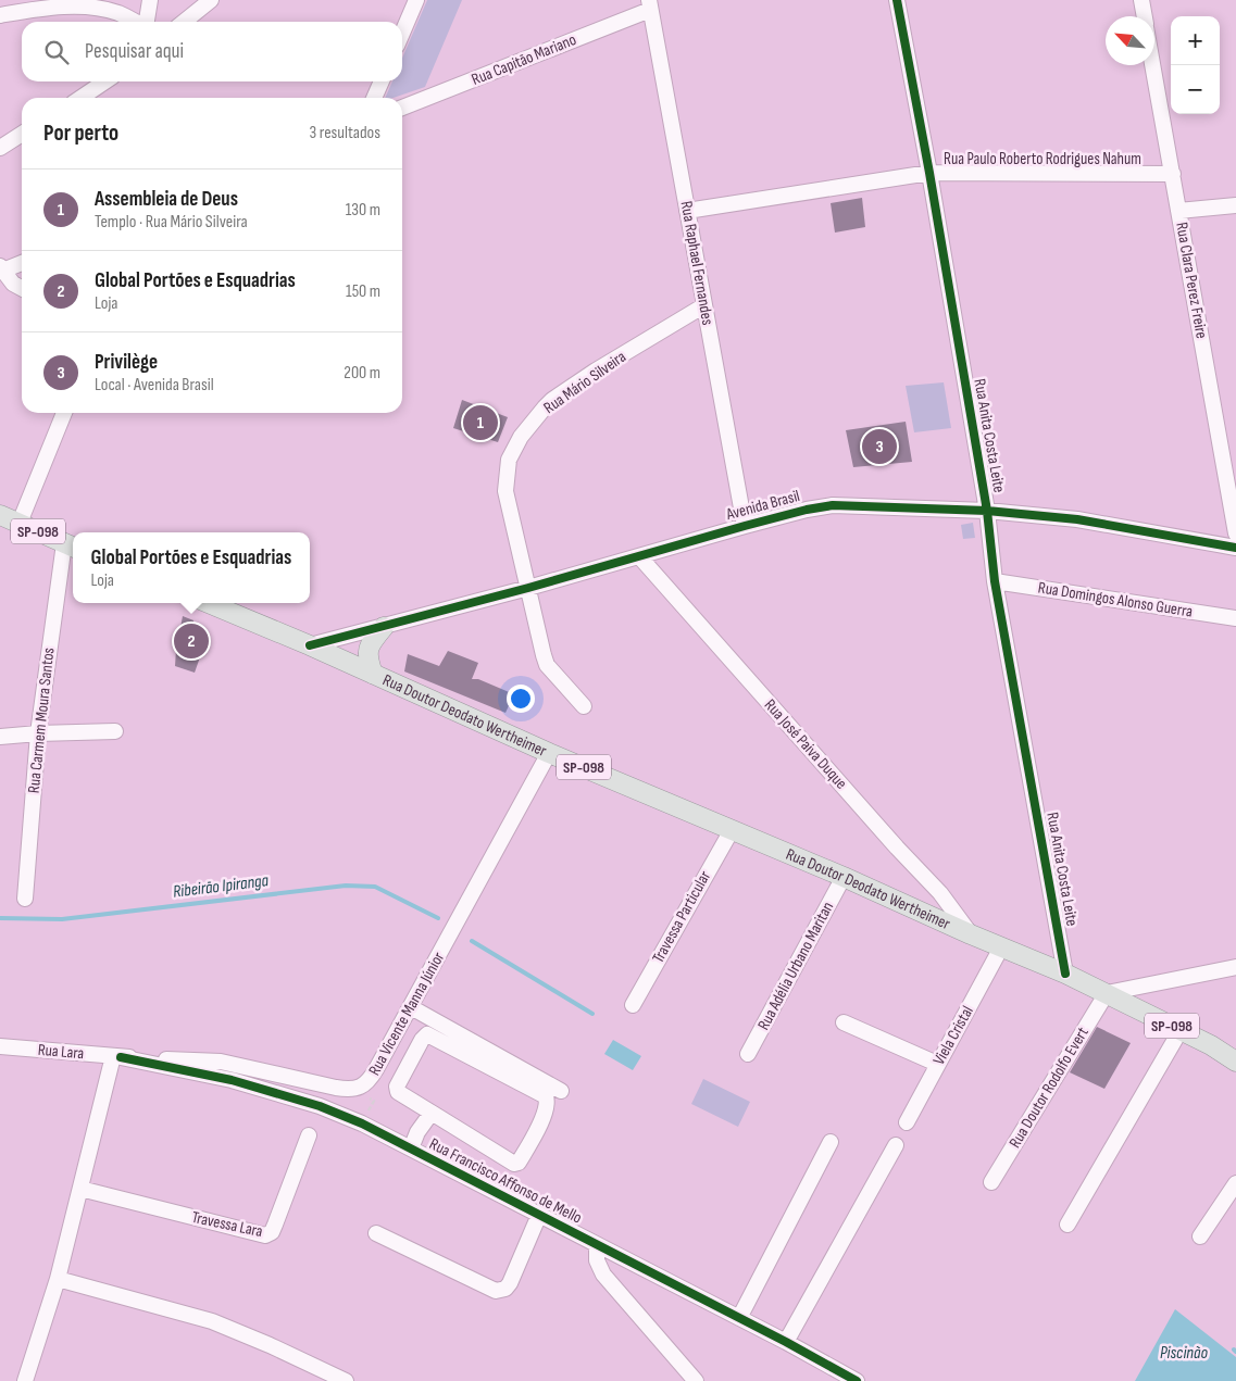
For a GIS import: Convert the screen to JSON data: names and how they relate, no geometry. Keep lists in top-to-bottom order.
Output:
{
  "streets": {
    "main road": ["SP-098", "Rua Doutor Deodato Wertheimer"],
    "street": [
      "Rua Capitão Mariano",
      "Rua Paulo Roberto Rodrigues Nahum",
      "Rua Raphael Fernandes",
      "Rua Clara Perez Freire",
      "Rua Mário Silveira",
      "Rua Anita Costa Leite",
      "Avenida Brasil",
      "Rua Domingos Alonso Guerra",
      "Rua Carmem Moura Santos",
      "Rua José Paiva Duque",
      "Travessa Particular",
      "Rua Adélia Urbano Maritan",
      "Rua Vicente Manna Júnior",
      "Viela Cristal",
      "Rua Lara",
      "Rua Doutor Rodolfo Evert",
      "Rua Francisco Affonso de Mello",
      "Travessa Lara"
    ]
  },
  "crossings": [
    ["Rua Capitão Mariano", "Rua Raphael Fernandes"],
    ["Rua Paulo Roberto Rodrigues Nahum", "Rua Raphael Fernandes"],
    ["Rua Paulo Roberto Rodrigues Nahum", "Rua Clara Perez Freire"],
    ["Rua Paulo Roberto Rodrigues Nahum", "Rua Anita Costa Leite"],
    ["Rua Raphael Fernandes", "Rua Mário Silveira"],
    ["Rua Raphael Fernandes", "Avenida Brasil"],
    ["Rua Mário Silveira", "Avenida Brasil"],
    ["Rua Anita Costa Leite", "Avenida Brasil"],
    ["Rua Anita Costa Leite", "SP-098"],
    ["Rua Anita Costa Leite", "Rua Domingos Alonso Guerra"],
    ["Avenida Brasil", "Rua Doutor Deodato Wertheimer"],
    ["Avenida Brasil", "Rua José Paiva Duque"],
    ["SP-098", "Rua Doutor Deodato Wertheimer"],
    ["SP-098", "Rua Carmem Moura Santos"],
    ["SP-098", "Rua José Paiva Duque"],
    ["SP-098", "Viela Cristal"],
    ["SP-098", "Rua Doutor Rodolfo Evert"],
    ["Rua Doutor Deodato Wertheimer", "Rua José Paiva Duque"],
    ["Rua Doutor Deodato Wertheimer", "Travessa Particular"],
    ["Rua Doutor Deodato Wertheimer", "Rua Adélia Urbano Maritan"],
    ["Rua Doutor Deodato Wertheimer", "Rua Vicente Manna Júnior"],
    ["Rua Lara", "Rua Francisco Affonso de Mello"]
  ],
  "water": ["Ribeirão Ipiranga", "Piscinão"],
  "north": "top left",
  "page": {
    "map_buttons": ["+", "−"],
    "search": "Pesquisar aqui",
    "heading": ["Por perto", "3 resultados"],
    "list": [
      {
        "mark": "1",
        "name": "Assembleia de Deus",
        "note": "Templo · Rua Mário Silveira",
        "value": "130 m"
      },
      {
        "mark": "2",
        "name": "Global Portões e Esquadrias",
        "note": "Loja",
        "value": "150 m"
      },
      {
        "mark": "3",
        "name": "Privilège",
        "note": "Local · Avenida Brasil",
        "value": "200 m"
      }
    ],
    "pins": ["1", "3", "2"],
    "popup": ["Global Portões e Esquadrias", "Loja"]
  }
}
